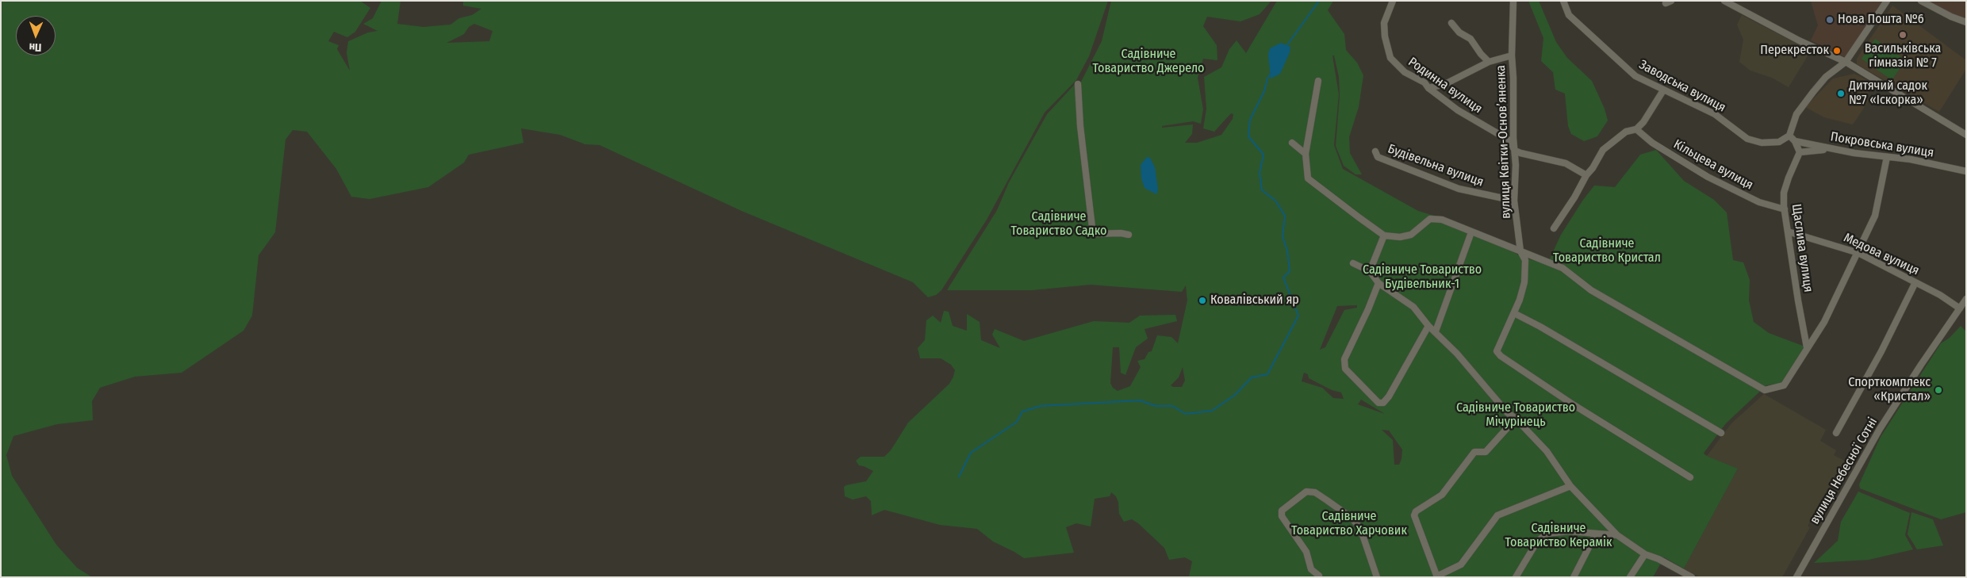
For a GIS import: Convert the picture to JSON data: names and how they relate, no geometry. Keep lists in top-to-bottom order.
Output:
{
  "streets": {
    "street": [
      "Родинна вулиця",
      "Заводська вулиця",
      "вулиця Квітки-Основʼяненка",
      "Покровська вулиця",
      "Кільцева вулиця",
      "Будівельна вулиця",
      "Щаслива вулиця",
      "Медова вулиця",
      "вулиця Небесної Сотні"
    ]
  },
  "crossings": [
    ["Родинна вулиця", "вулиця Квітки-Основʼяненка"],
    ["вулиця Квітки-Основʼяненка", "Будівельна вулиця"],
    ["Кільцева вулиця", "Щаслива вулиця"],
    ["Щаслива вулиця", "Медова вулиця"],
    ["Медова вулиця", "вулиця Небесної Сотні"]
  ],
  "parks": [
    "Садівниче Товариство Джерело",
    "Садівниче Товариство Садко",
    "Садівниче Товариство Кристал",
    "Садівниче Товариство Будівельник-1",
    "Садівниче Товариство Мічурінець",
    "Садівниче Товариство Харчовик",
    "Садівниче Товариство Керамік"
  ],
  "places": [
    "Нова Пошта №6",
    "Васильківська гімназія № 7",
    "Перекресток",
    "Дитячий садок №7 «Іскорка»",
    "Ковалівський яр",
    "Спорткомплекс «Кристал»"
  ],
  "north": "bottom"
}
